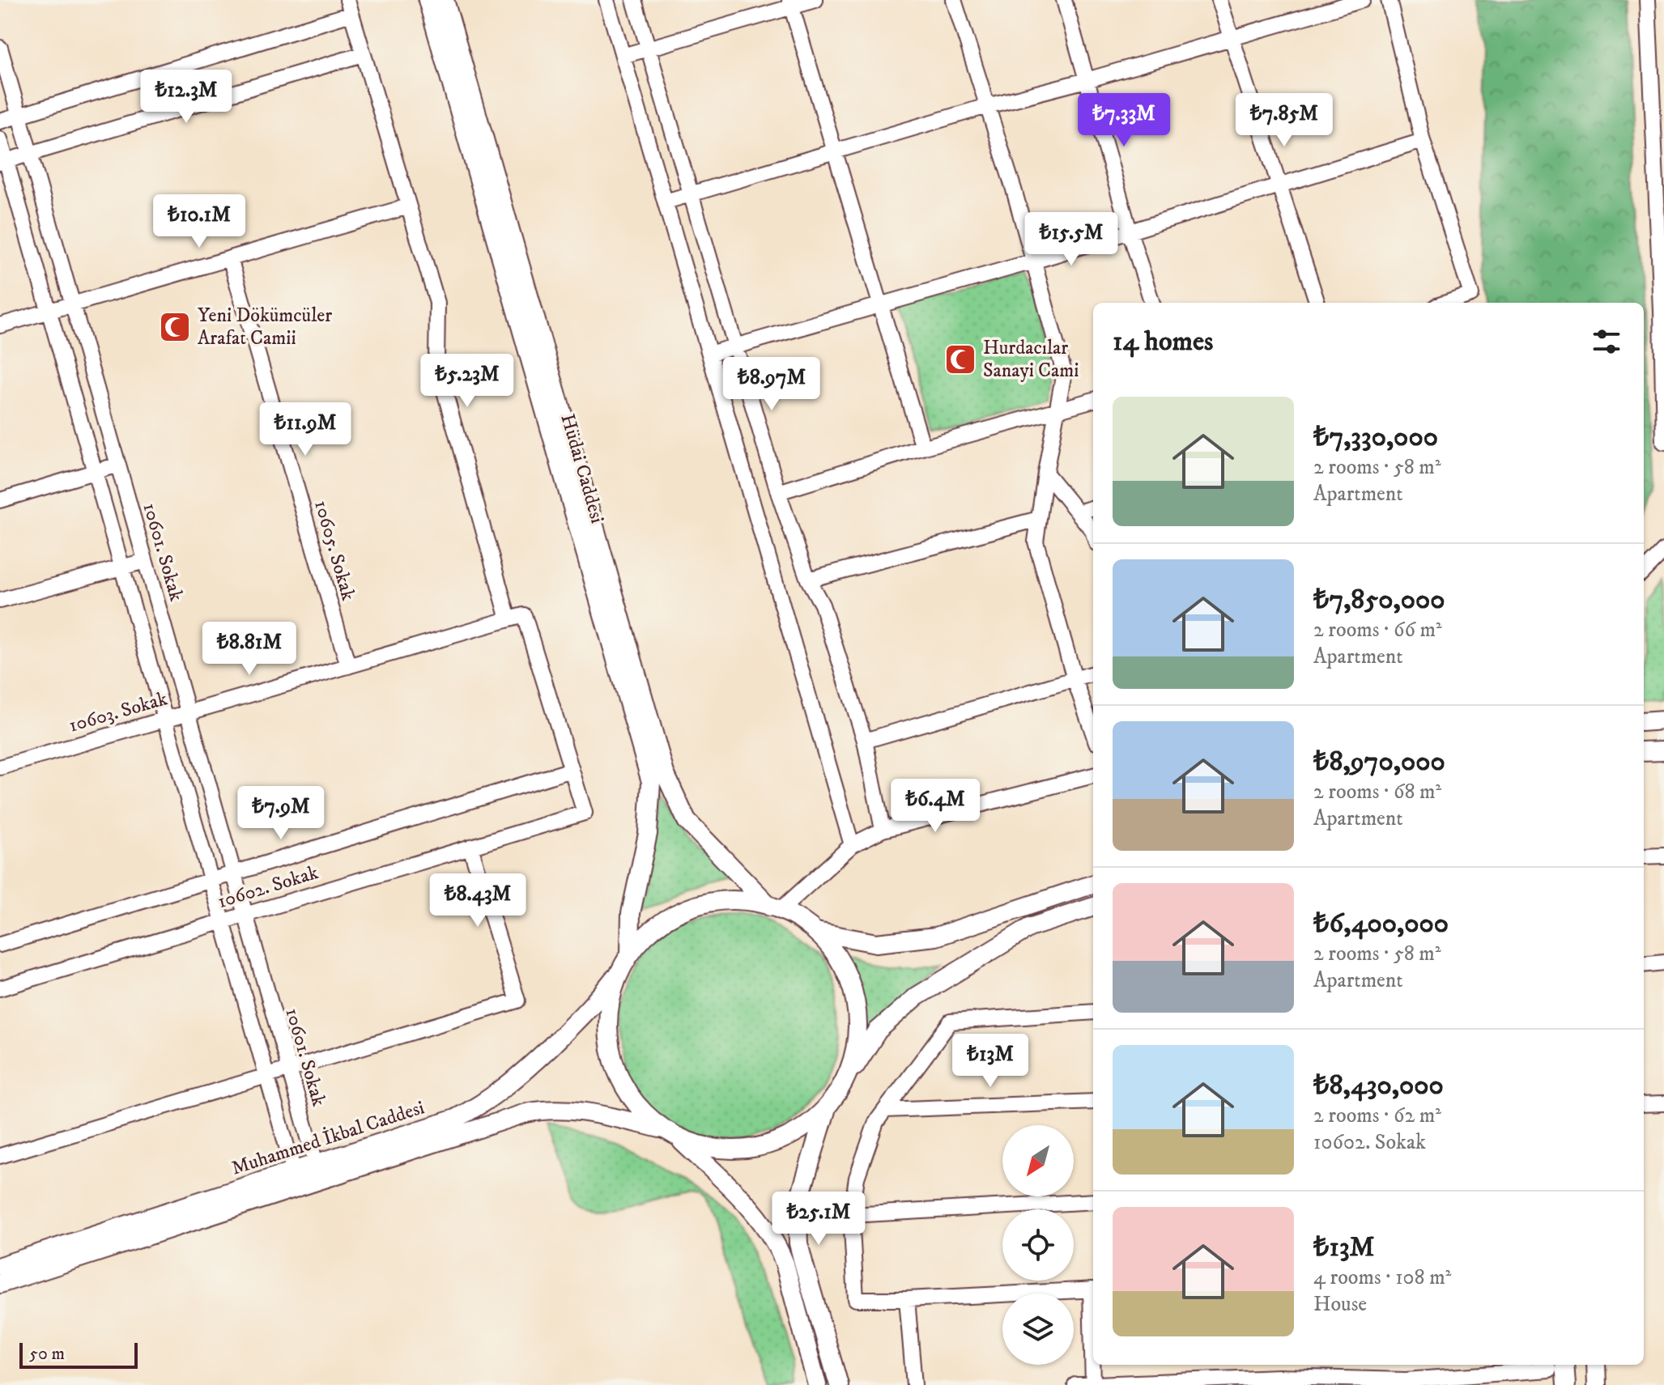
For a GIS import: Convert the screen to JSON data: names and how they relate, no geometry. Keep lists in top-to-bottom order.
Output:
{
  "streets": {
    "street": [
      "Hüdai Caddesi",
      "10605. Sokak",
      "10601. Sokak",
      "10603. Sokak",
      "10602. Sokak",
      "Muhammed İkbal Caddesi"
    ]
  },
  "crossings": [
    ["10605. Sokak", "10603. Sokak"],
    ["10601. Sokak", "10603. Sokak"],
    ["10601. Sokak", "10602. Sokak"],
    ["10601. Sokak", "Muhammed İkbal Caddesi"]
  ],
  "places": {
    "mosque": ["Yeni Dökümcüler Arafat Camii", "Hurdacılar Sanayi Cami"]
  },
  "scale_bar": "50 m",
  "north": "bottom left",
  "page": {
    "price": [
      "₺12.3M",
      "₺7.33M",
      "₺7.85M",
      "₺10.1M",
      "₺15.5M",
      "₺5.23M",
      "₺8.97M",
      "₺11.9M",
      "₺8.81M",
      "₺6.4M",
      "₺7.9M",
      "₺8.43M",
      "₺13M",
      "₺25.1M"
    ],
    "heading": "14 homes",
    "list": [
      {
        "name": "₺7,330,000",
        "note": "2 rooms · 58 m² · Apartment"
      },
      {
        "name": "₺7,850,000",
        "note": "2 rooms · 66 m² · Apartment"
      },
      {
        "name": "₺8,970,000",
        "note": "2 rooms · 68 m² · Apartment"
      },
      {
        "name": "₺6,400,000",
        "note": "2 rooms · 58 m² · Apartment"
      },
      {
        "name": "₺8,430,000",
        "note": "2 rooms · 62 m² · 10602. Sokak"
      },
      {
        "name": "₺13M",
        "note": "4 rooms · 108 m² · House"
      }
    ],
    "scale": "50 m"
  }
}
